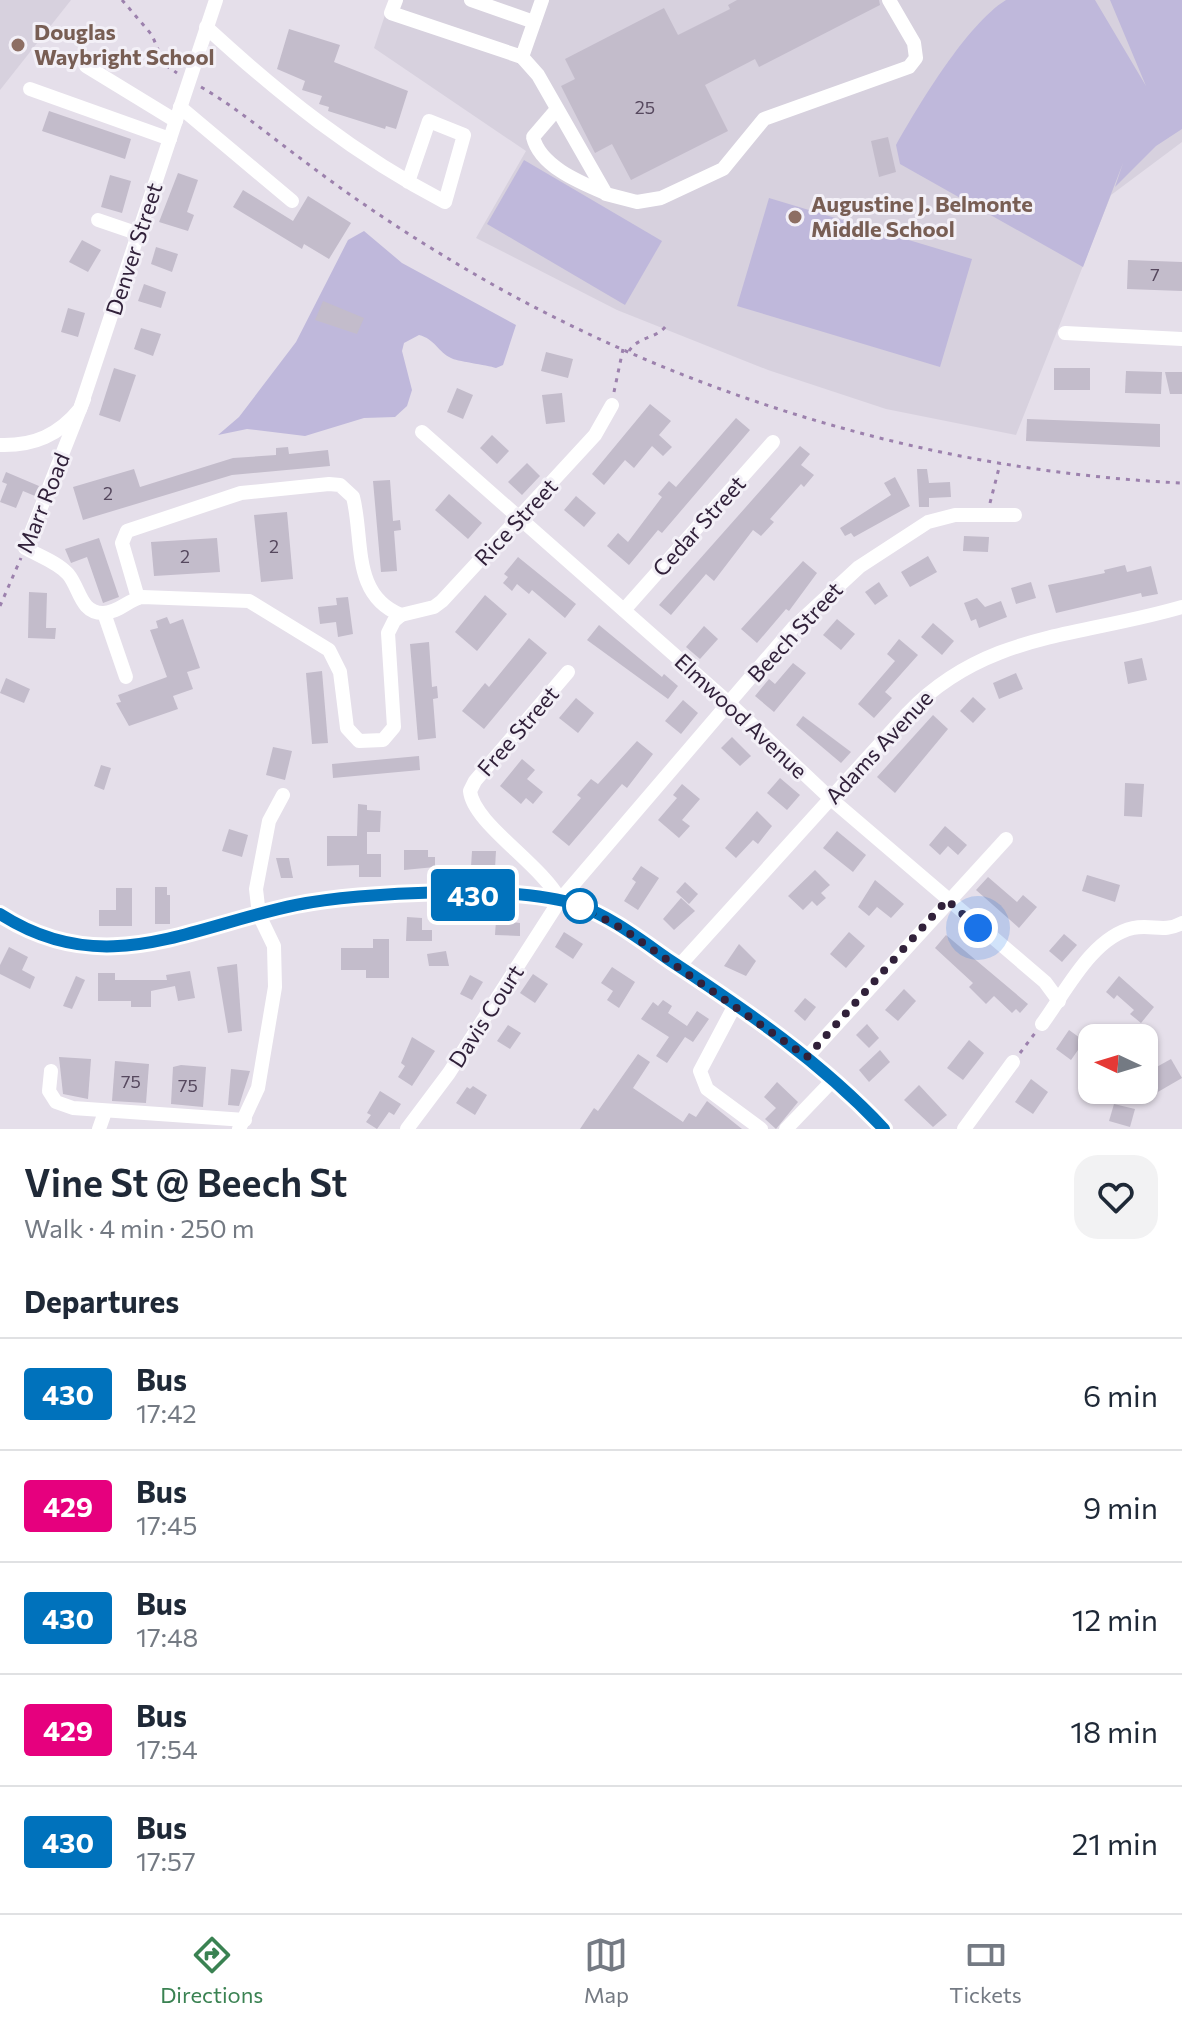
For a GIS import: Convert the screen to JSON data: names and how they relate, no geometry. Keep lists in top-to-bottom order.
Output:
{
  "streets": {
    "street": [
      "Denver Street",
      "Marr Road",
      "Rice Street",
      "Cedar Street",
      "Beech Street",
      "Elmwood Avenue",
      "Free Street",
      "Adams Avenue",
      "Davis Court"
    ]
  },
  "crossings": [
    ["Denver Street", "Marr Road"],
    ["Rice Street", "Elmwood Avenue"],
    ["Cedar Street", "Elmwood Avenue"],
    ["Beech Street", "Elmwood Avenue"],
    ["Beech Street", "Free Street"],
    ["Beech Street", "Davis Court"],
    ["Elmwood Avenue", "Adams Avenue"],
    ["Free Street", "Davis Court"]
  ],
  "places": ["Douglas Waybright School", "Augustine J. Belmonte Middle School"],
  "lines": ["bus line 430"],
  "house_numbers": [
    "25",
    "7",
    "2",
    "2",
    "2",
    "75",
    "75"
  ],
  "north": "left",
  "page": {
    "on_map": "430",
    "heading": [
      ["Vine St @ Beech St", "Walk · 4 min · 250 m"],
      "Departures"
    ],
    "list": [
      {
        "mark": "430",
        "name": "Bus",
        "note": "17:42",
        "value": "6 min"
      },
      {
        "mark": "429",
        "name": "Bus",
        "note": "17:45",
        "value": "9 min"
      },
      {
        "mark": "430",
        "name": "Bus",
        "note": "17:48",
        "value": "12 min"
      },
      {
        "mark": "429",
        "name": "Bus",
        "note": "17:54",
        "value": "18 min"
      },
      {
        "mark": "430",
        "name": "Bus",
        "note": "17:57",
        "value": "21 min"
      }
    ],
    "tabs": ["Directions", "Map", "Tickets"]
  }
}
